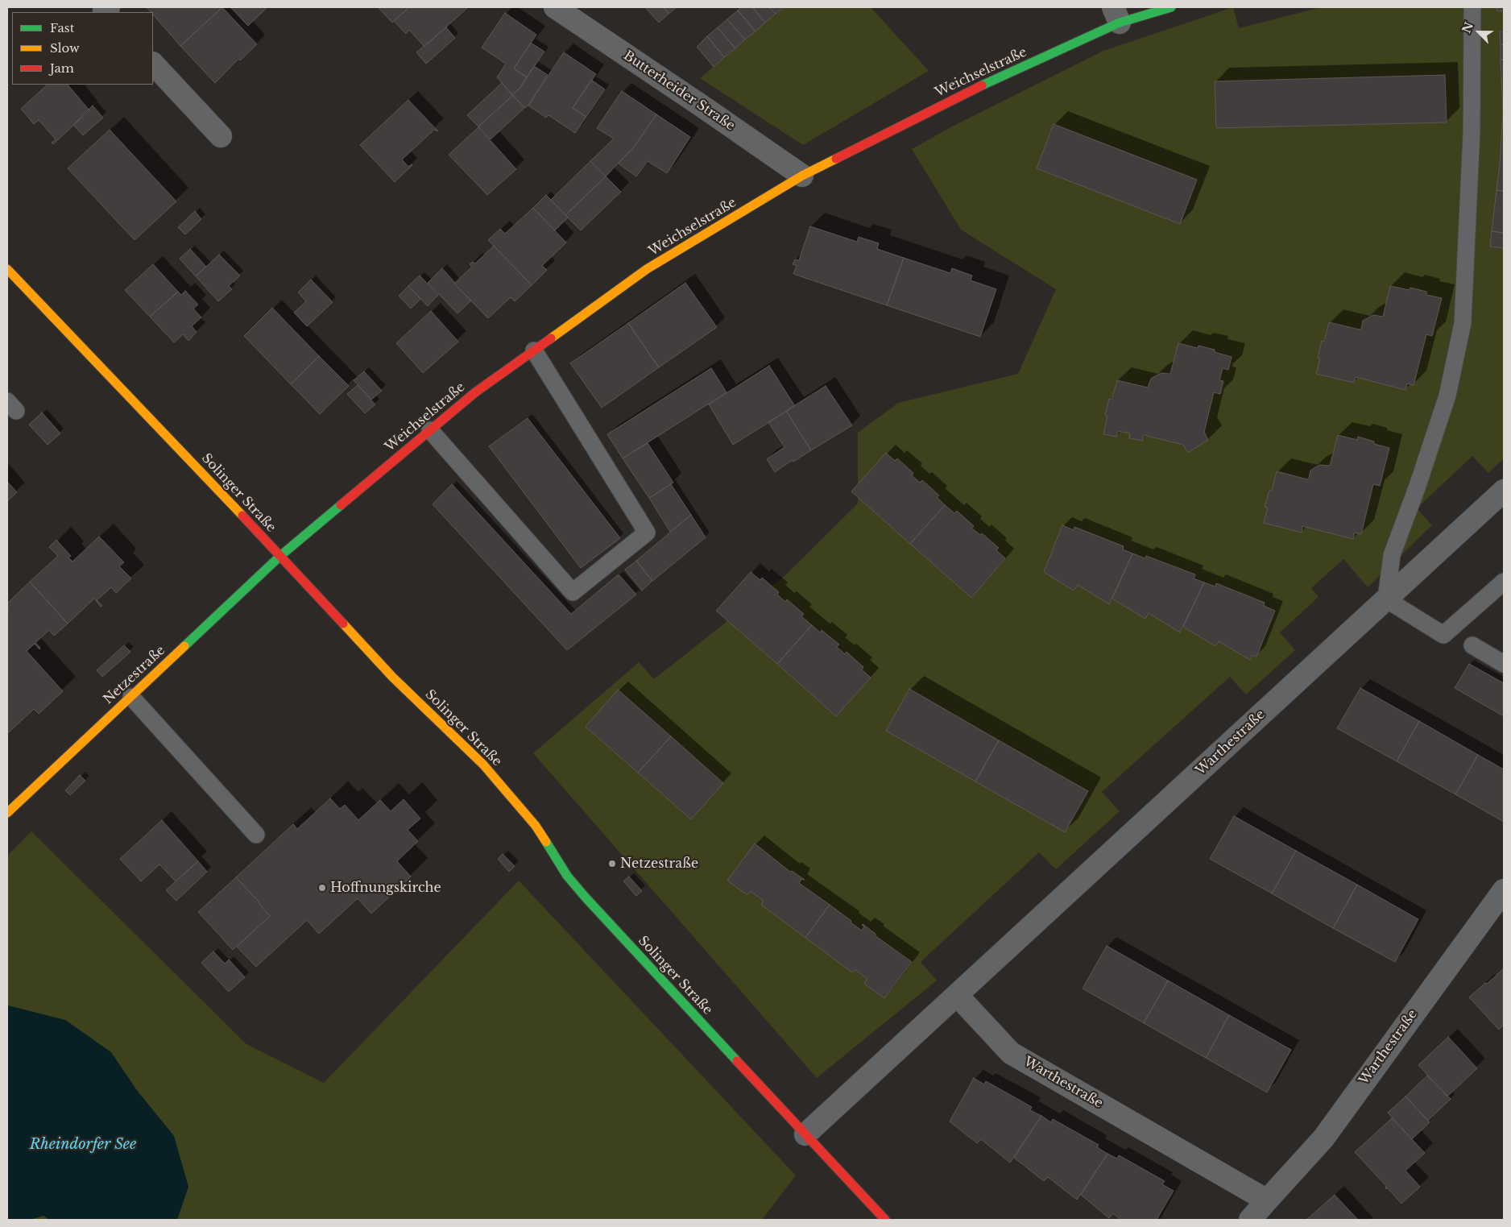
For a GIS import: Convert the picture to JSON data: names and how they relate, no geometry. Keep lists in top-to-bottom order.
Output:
{
  "streets": {
    "street": [
      "Weichselstraße",
      "Butterheider Straße",
      "Solinger Straße",
      "Netzestraße",
      "Warthestraße"
    ]
  },
  "crossings": [
    ["Weichselstraße", "Butterheider Straße"],
    ["Weichselstraße", "Solinger Straße"],
    ["Weichselstraße", "Netzestraße"],
    ["Solinger Straße", "Netzestraße"],
    ["Solinger Straße", "Warthestraße"]
  ],
  "water": ["Rheindorfer See"],
  "places": ["Netzestraße", "Hoffnungskirche"],
  "legend": ["Fast", "Slow", "Jam"],
  "north": "top left"
}
